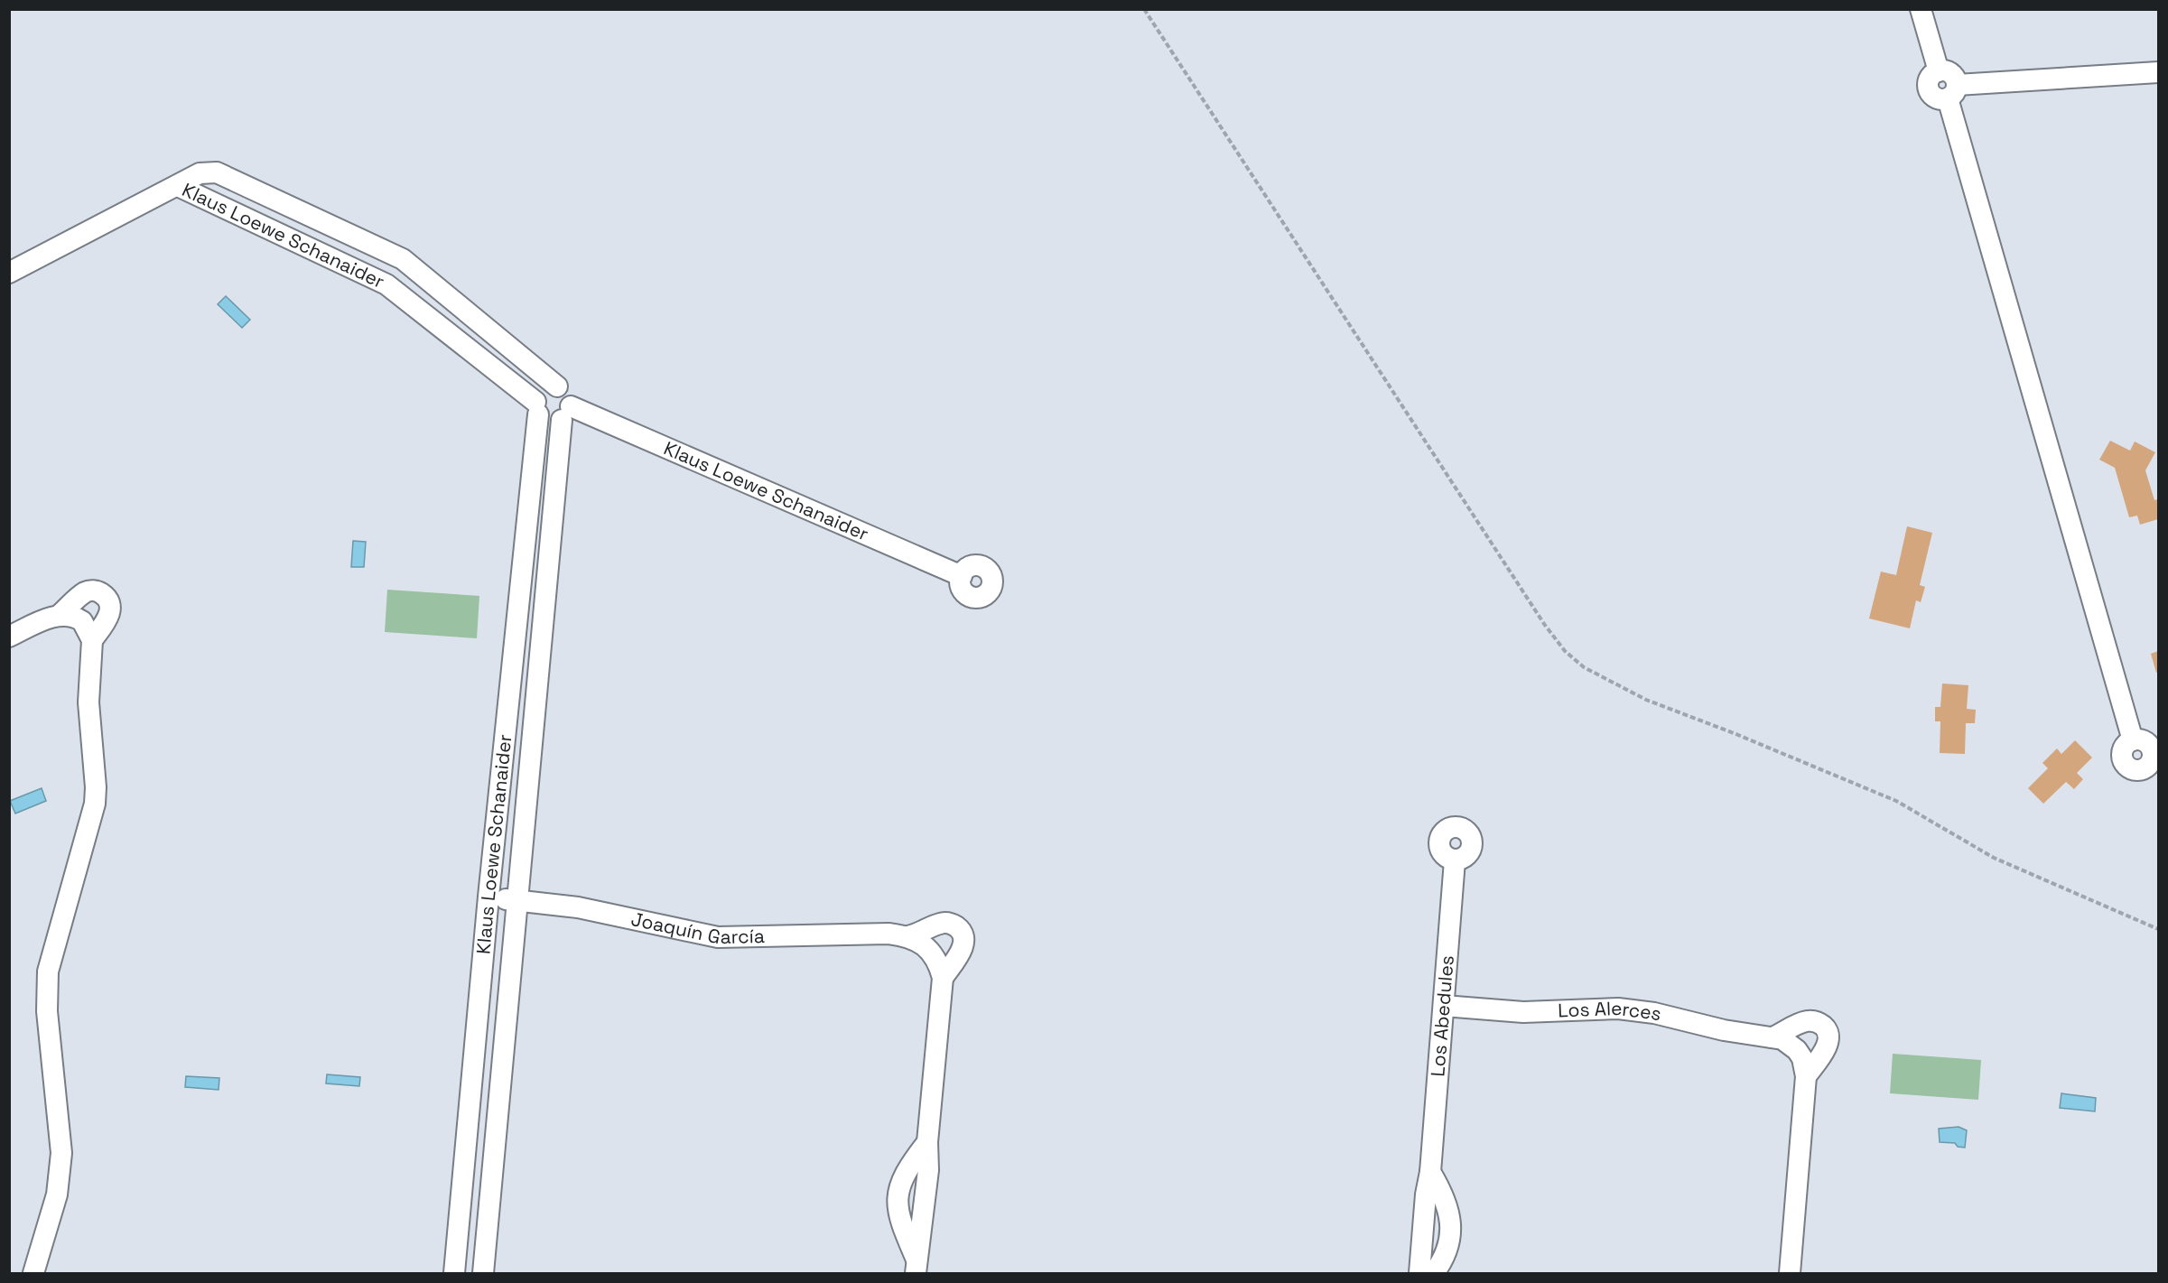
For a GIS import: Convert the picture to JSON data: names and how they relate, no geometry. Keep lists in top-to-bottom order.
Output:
{
  "streets": {
    "street": [
      "Klaus Loewe Schanaider",
      "Joaquín García",
      "Los Alerces",
      "Los Abedules"
    ]
  },
  "crossings": [
    ["Klaus Loewe Schanaider", "Joaquín García"],
    ["Los Alerces", "Los Abedules"]
  ]
}
